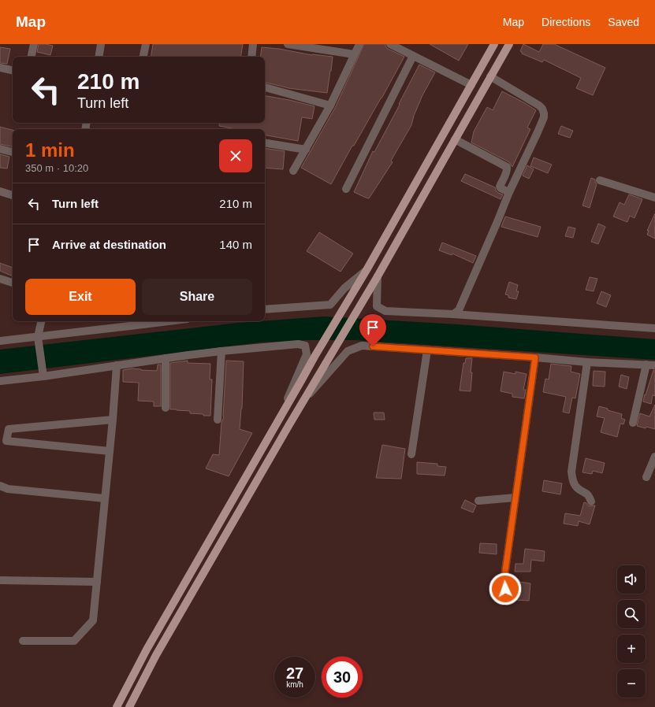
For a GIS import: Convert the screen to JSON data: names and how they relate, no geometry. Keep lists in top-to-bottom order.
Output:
{
  "page": {
    "header": "Map",
    "nav": ["Map", "Directions", "Saved"],
    "turn": ["210 m", "Turn left"],
    "heading": ["1 min", "350 m · 10:20"],
    "list": [
      {
        "name": "Turn left",
        "value": "210 m"
      },
      {
        "name": "Arrive at destination",
        "value": "140 m"
      }
    ],
    "buttons": ["Exit", "Share"],
    "map_buttons": ["+", "−"],
    "speed": "27 km/h",
    "limit": "30"
  }
}
